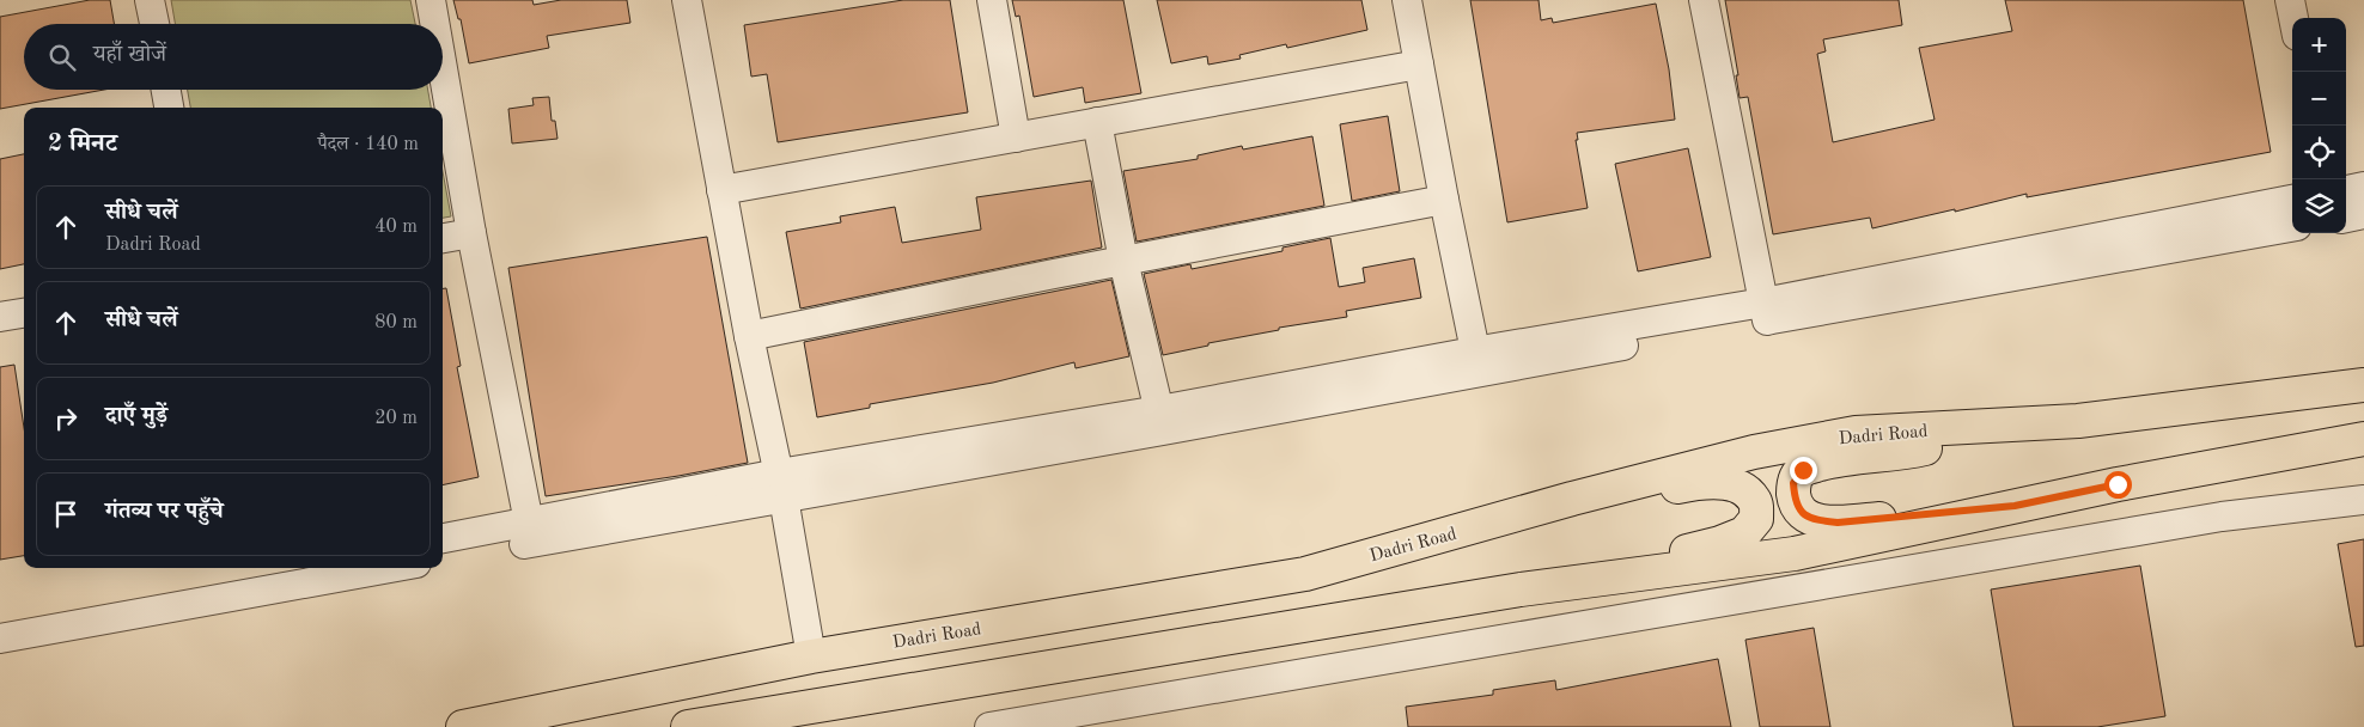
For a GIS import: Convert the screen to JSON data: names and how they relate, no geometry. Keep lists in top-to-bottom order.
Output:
{
  "streets": {
    "main road": ["Dadri Road"]
  },
  "page": {
    "map_buttons": ["+", "−"],
    "search": "यहाँ खोजें",
    "heading": ["2 मिनट", "पैदल · 140 m"],
    "list": [
      ["सीधे चलें", "Dadri Road", "40 m"],
      ["सीधे चलें", "80 m"],
      ["दाएँ मुड़ें", "20 m"],
      "गंतव्य पर पहुँचे"
    ]
  }
}
